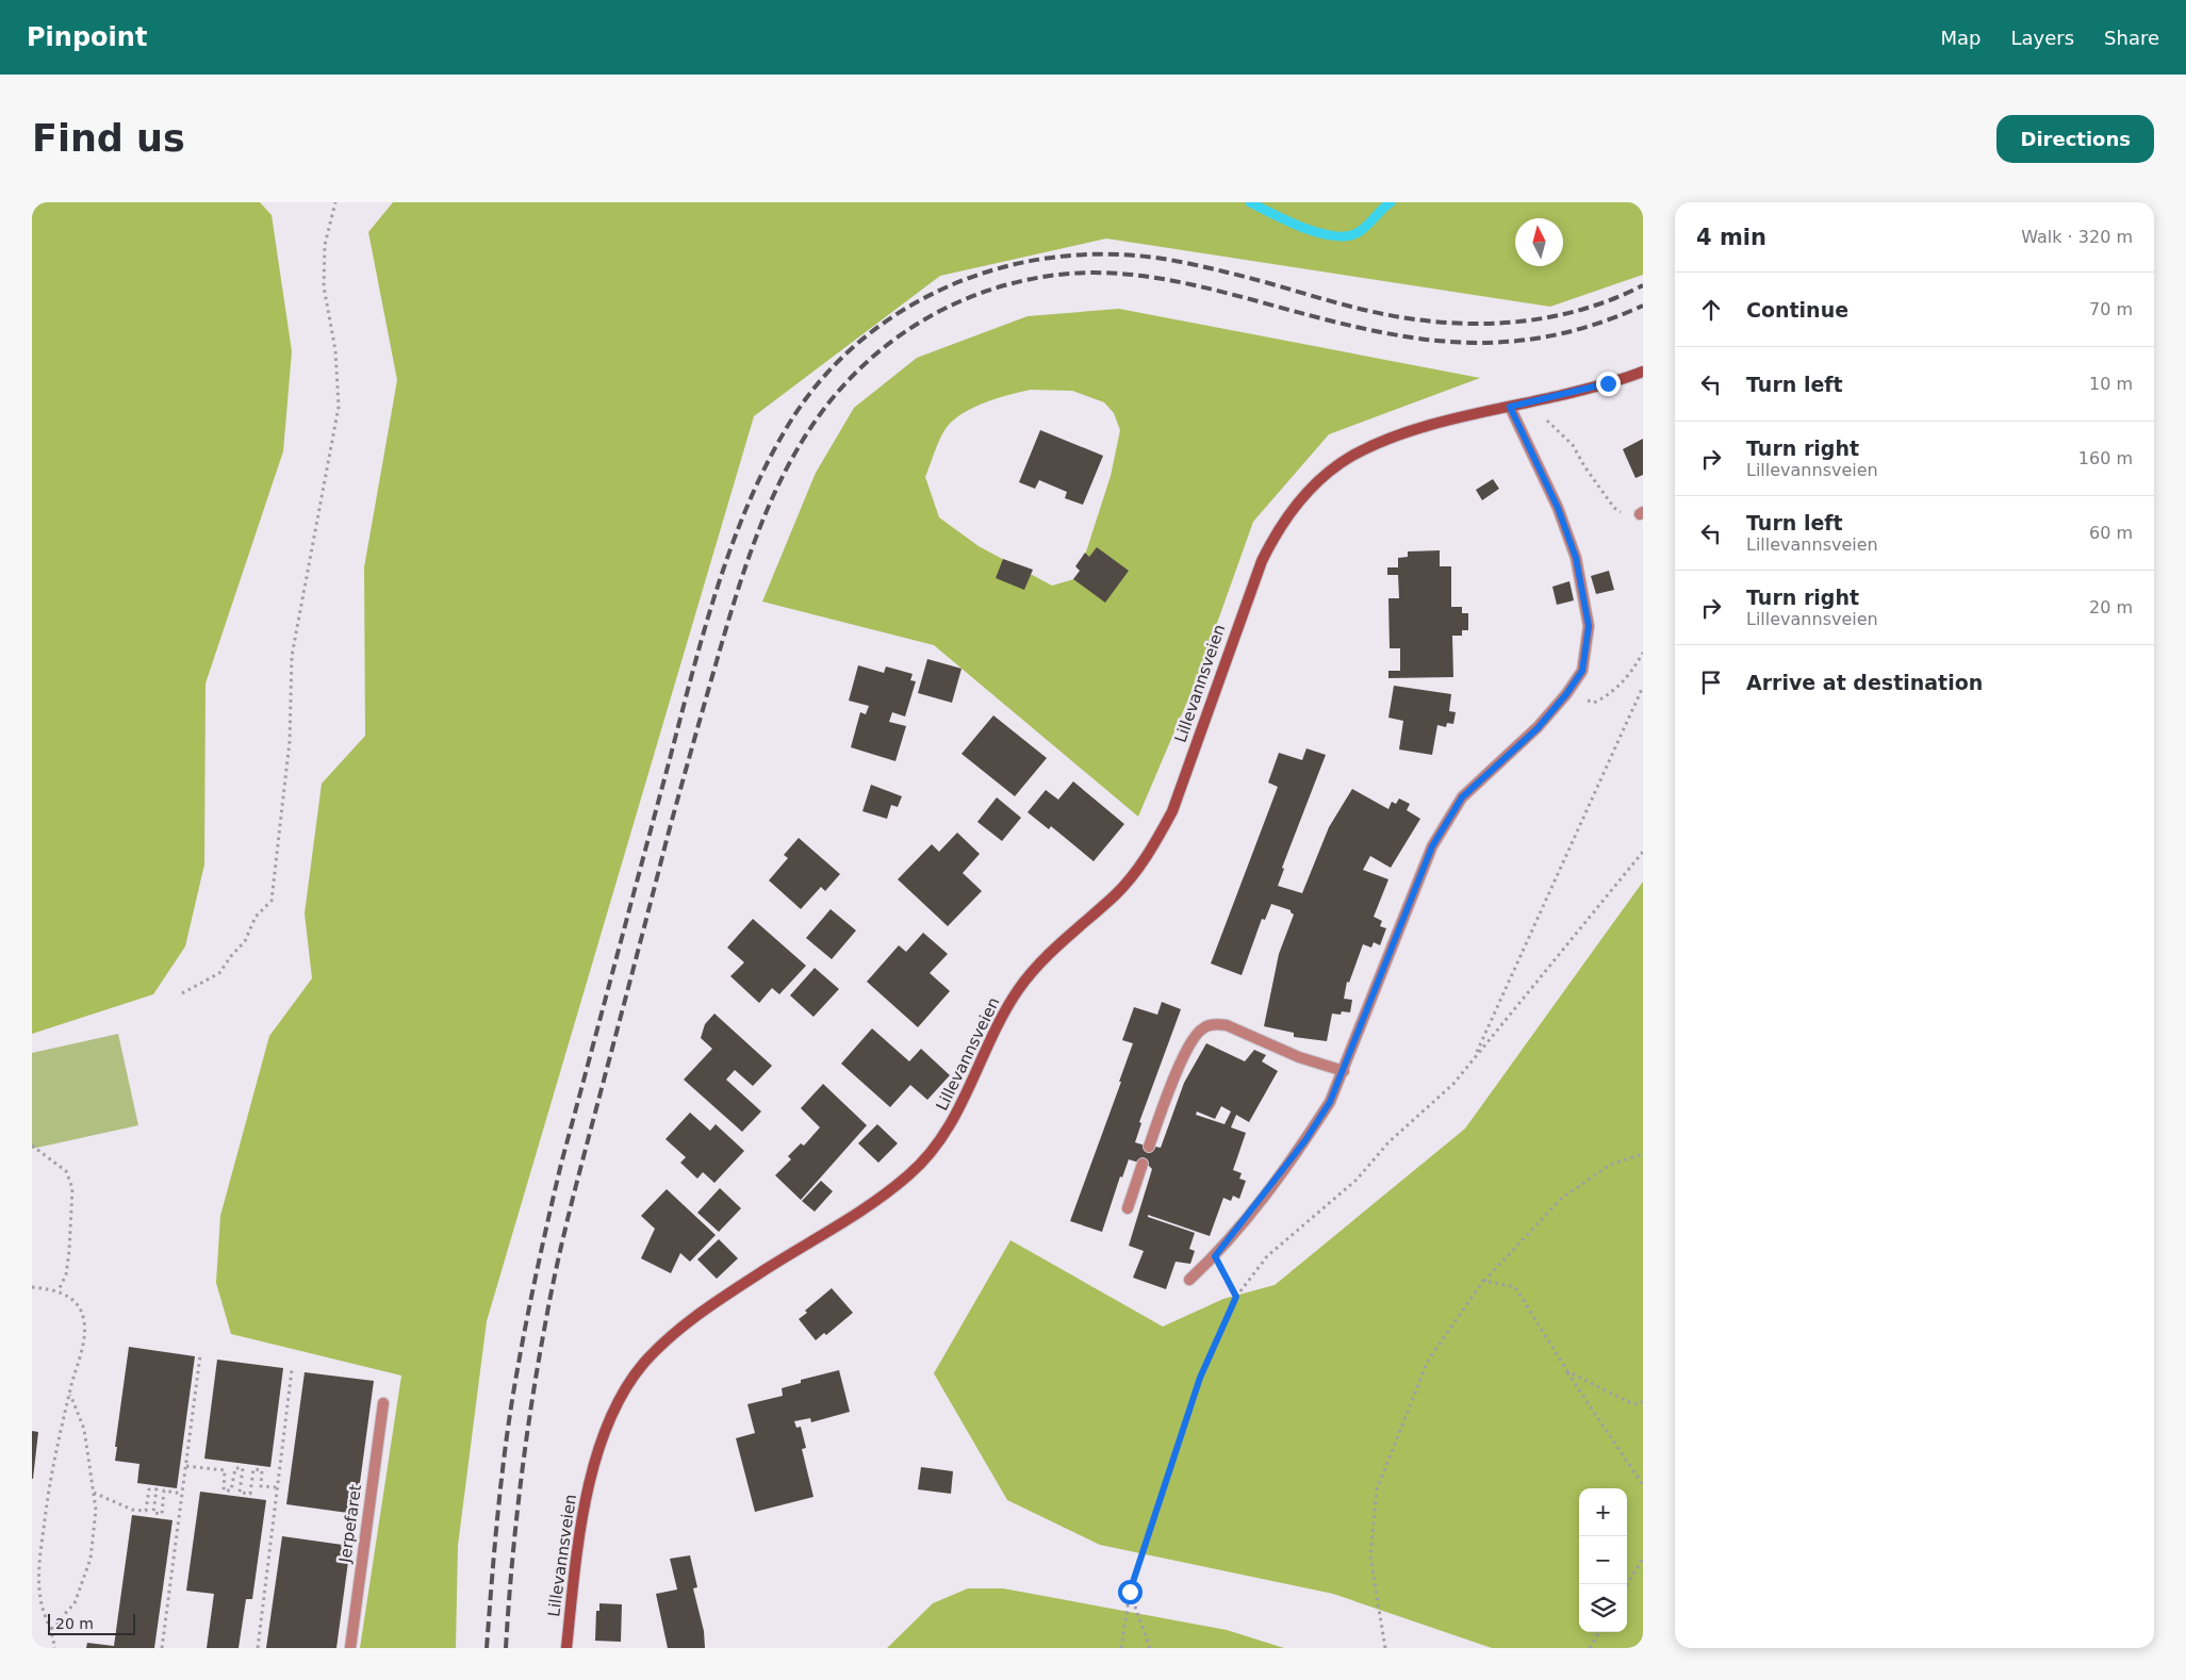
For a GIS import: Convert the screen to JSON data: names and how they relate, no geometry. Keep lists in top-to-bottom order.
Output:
{
  "streets": {
    "street": ["Lillevannsveien", "Jerpefaret"]
  },
  "scale_bar": "20 m",
  "north": "top",
  "page": {
    "header": "Pinpoint",
    "nav": ["Map", "Layers", "Share"],
    "buttons": "Directions",
    "title": "Find us",
    "heading": ["4 min", "Walk · 320 m"],
    "list": [
      ["Continue", "70 m"],
      ["Turn left", "10 m"],
      ["Turn right", "Lillevannsveien", "160 m"],
      ["Turn left", "Lillevannsveien", "60 m"],
      ["Turn right", "Lillevannsveien", "20 m"],
      "Arrive at destination"
    ],
    "map_buttons": ["+", "−"],
    "scale": "20 m"
  }
}
